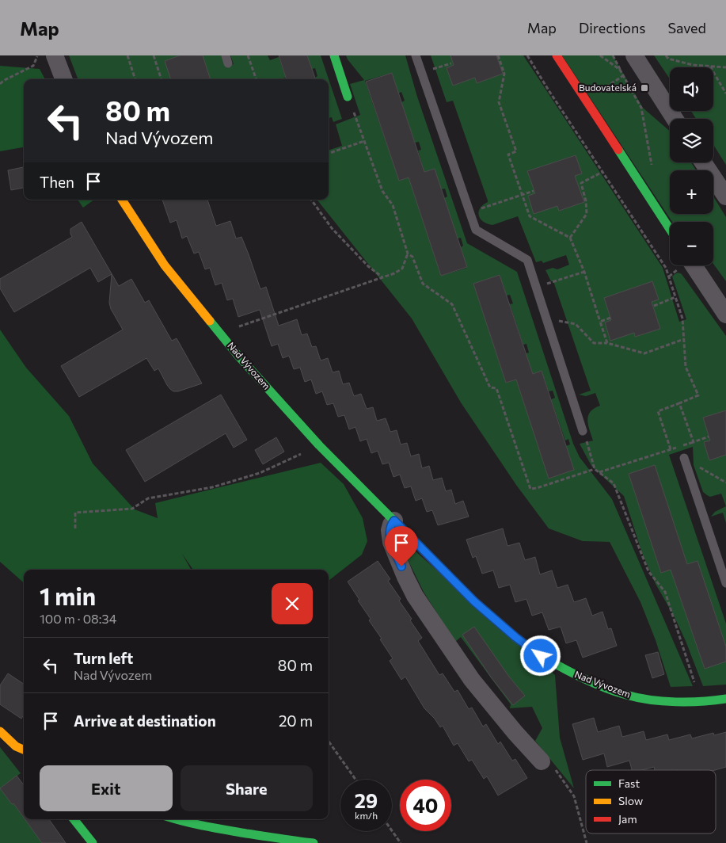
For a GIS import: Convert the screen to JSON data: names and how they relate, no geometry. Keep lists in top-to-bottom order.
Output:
{
  "streets": {
    "street": ["Nad Vývozem"]
  },
  "places": {
    "transit": ["Budovatelská"]
  },
  "legend": ["Fast", "Slow", "Jam"],
  "page": {
    "header": "Map",
    "nav": ["Map", "Directions", "Saved"],
    "map_buttons": ["+", "−"],
    "turn": ["80 m", "Nad Vývozem"],
    "then": "Then",
    "heading": ["1 min", "100 m · 08:34"],
    "list": [
      {
        "name": "Turn left",
        "note": "Nad Vývozem",
        "value": "80 m"
      },
      {
        "name": "Arrive at destination",
        "value": "20 m"
      }
    ],
    "buttons": ["Exit", "Share"],
    "speed": "29 km/h",
    "limit": "40"
  }
}
